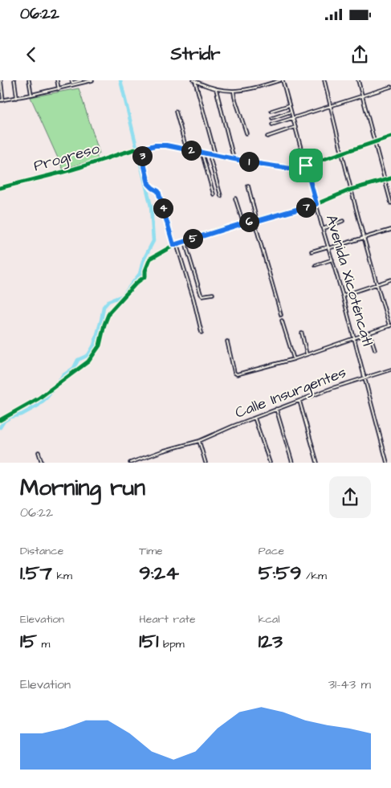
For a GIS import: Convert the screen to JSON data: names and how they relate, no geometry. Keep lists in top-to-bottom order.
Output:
{
  "streets": {
    "street": ["Progreso", "Avenida Xicoténcatl", "Calle Insurgentes"]
  },
  "crossings": [
    ["Progreso", "Avenida Xicoténcatl"],
    ["Avenida Xicoténcatl", "Calle Insurgentes"]
  ],
  "page": {
    "status": "06:22",
    "header": "Stridr",
    "pins": [
      "2",
      "3",
      "1",
      "7",
      "4",
      "6",
      "5"
    ],
    "heading": ["Morning run", "06:22"],
    "stats": [
      ["Distance", "1.57 km"],
      ["Time", "9:24"],
      ["Pace", "5:59 /km"],
      ["Elevation", "15 m"],
      ["Heart rate", "151 bpm"],
      ["kcal", "123"]
    ],
    "chart": ["Elevation", "31–43 m"]
  }
}
